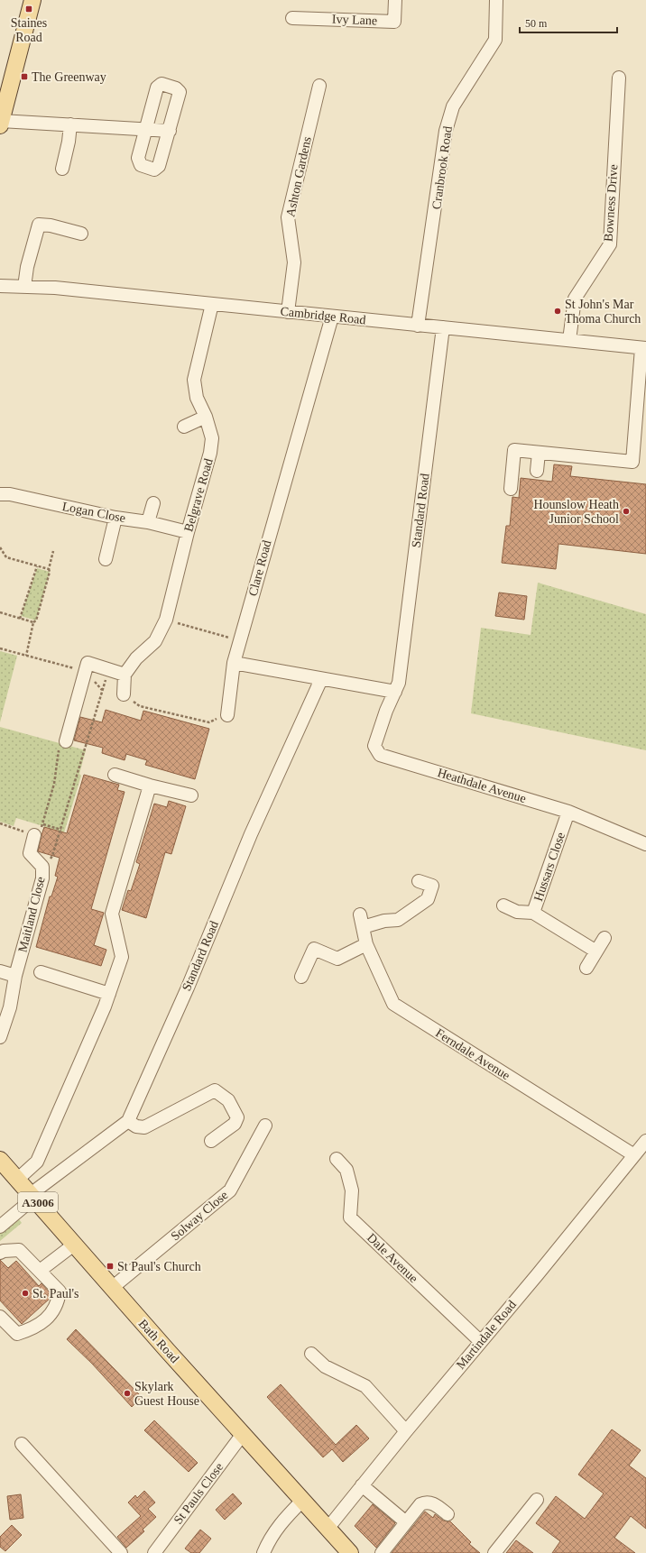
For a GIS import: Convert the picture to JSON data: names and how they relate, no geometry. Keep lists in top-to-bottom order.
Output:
{
  "streets": {
    "main road": ["A3006", "Bath Road"],
    "street": [
      "Ivy Lane",
      "Cranbrook Road",
      "Ashton Gardens",
      "Bowness Drive",
      "Cambridge Road",
      "Belgrave Road",
      "Standard Road",
      "Logan Close",
      "Clare Road",
      "Heathdale Avenue",
      "Hussars Close",
      "Maitland Close",
      "Ferndale Avenue",
      "Solway Close",
      "Dale Avenue",
      "Martindale Road",
      "St Pauls Close"
    ]
  },
  "crossings": [
    ["Cranbrook Road", "Cambridge Road"],
    ["Ashton Gardens", "Cambridge Road"],
    ["Bowness Drive", "Cambridge Road"],
    ["Cambridge Road", "Belgrave Road"],
    ["Cambridge Road", "Standard Road"],
    ["Cambridge Road", "Clare Road"],
    ["Belgrave Road", "Logan Close"],
    ["Standard Road", "Heathdale Avenue"],
    ["Standard Road", "Bath Road"],
    ["Heathdale Avenue", "Hussars Close"],
    ["Ferndale Avenue", "Martindale Road"],
    ["Solway Close", "Bath Road"],
    ["Dale Avenue", "Martindale Road"],
    ["Martindale Road", "Bath Road"],
    ["Bath Road", "St Pauls Close"]
  ],
  "places": {
    "transit": ["Staines Road", "The Greenway", "St Paul's Church"],
    "other": [
      "St John's Mar Thoma Church",
      "Hounslow Heath Junior School",
      "St. Paul's",
      "Skylark Guest House"
    ]
  },
  "scale_bar": "50 m"
}
